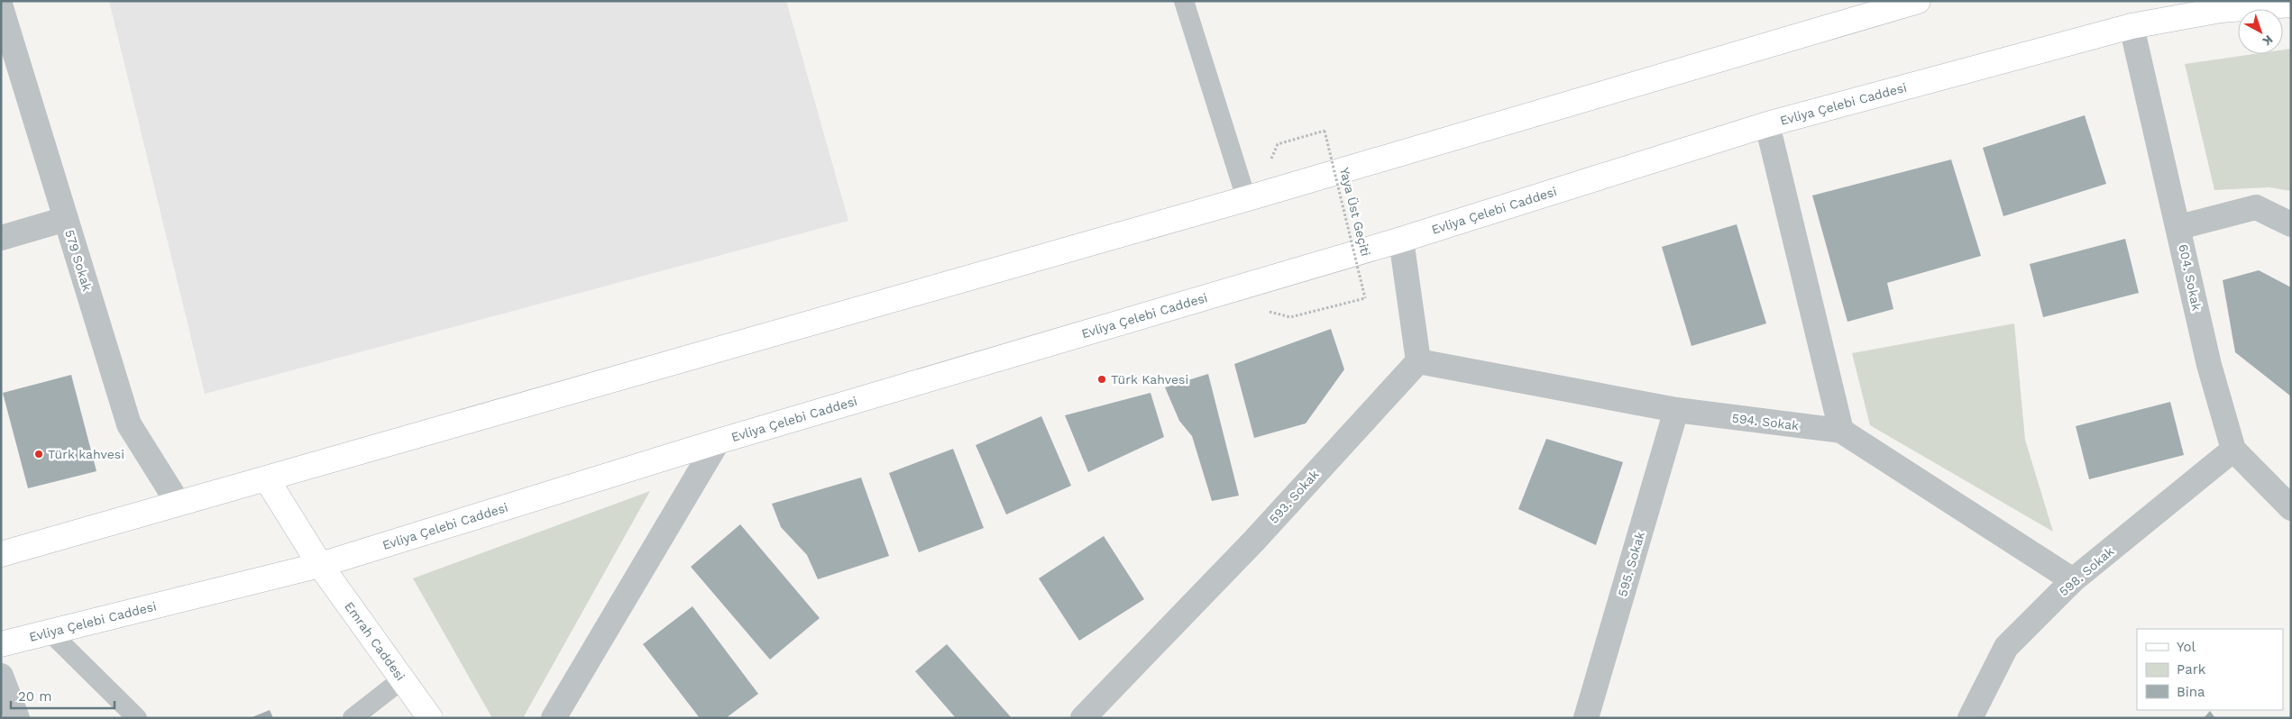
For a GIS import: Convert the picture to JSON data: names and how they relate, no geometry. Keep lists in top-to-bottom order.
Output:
{
  "streets": {
    "main road": ["Evliya Çelebi Caddesi", "Emrah Caddesi"],
    "street": [
      "579 Sokak",
      "604. Sokak",
      "594. Sokak",
      "593. Sokak",
      "595. Sokak",
      "598. Sokak"
    ],
    "path": ["Yaya Üst Geçiti"]
  },
  "crossings": [
    ["Evliya Çelebi Caddesi", "604. Sokak"],
    ["Evliya Çelebi Caddesi", "Emrah Caddesi"],
    ["604. Sokak", "598. Sokak"],
    ["594. Sokak", "593. Sokak"],
    ["594. Sokak", "595. Sokak"],
    ["594. Sokak", "598. Sokak"]
  ],
  "places": ["Türk Kahvesi", "Türk kahvesi"],
  "legend": ["Yol", "Park", "Bina"],
  "scale_bar": "20 m",
  "north": "bottom right"
}
